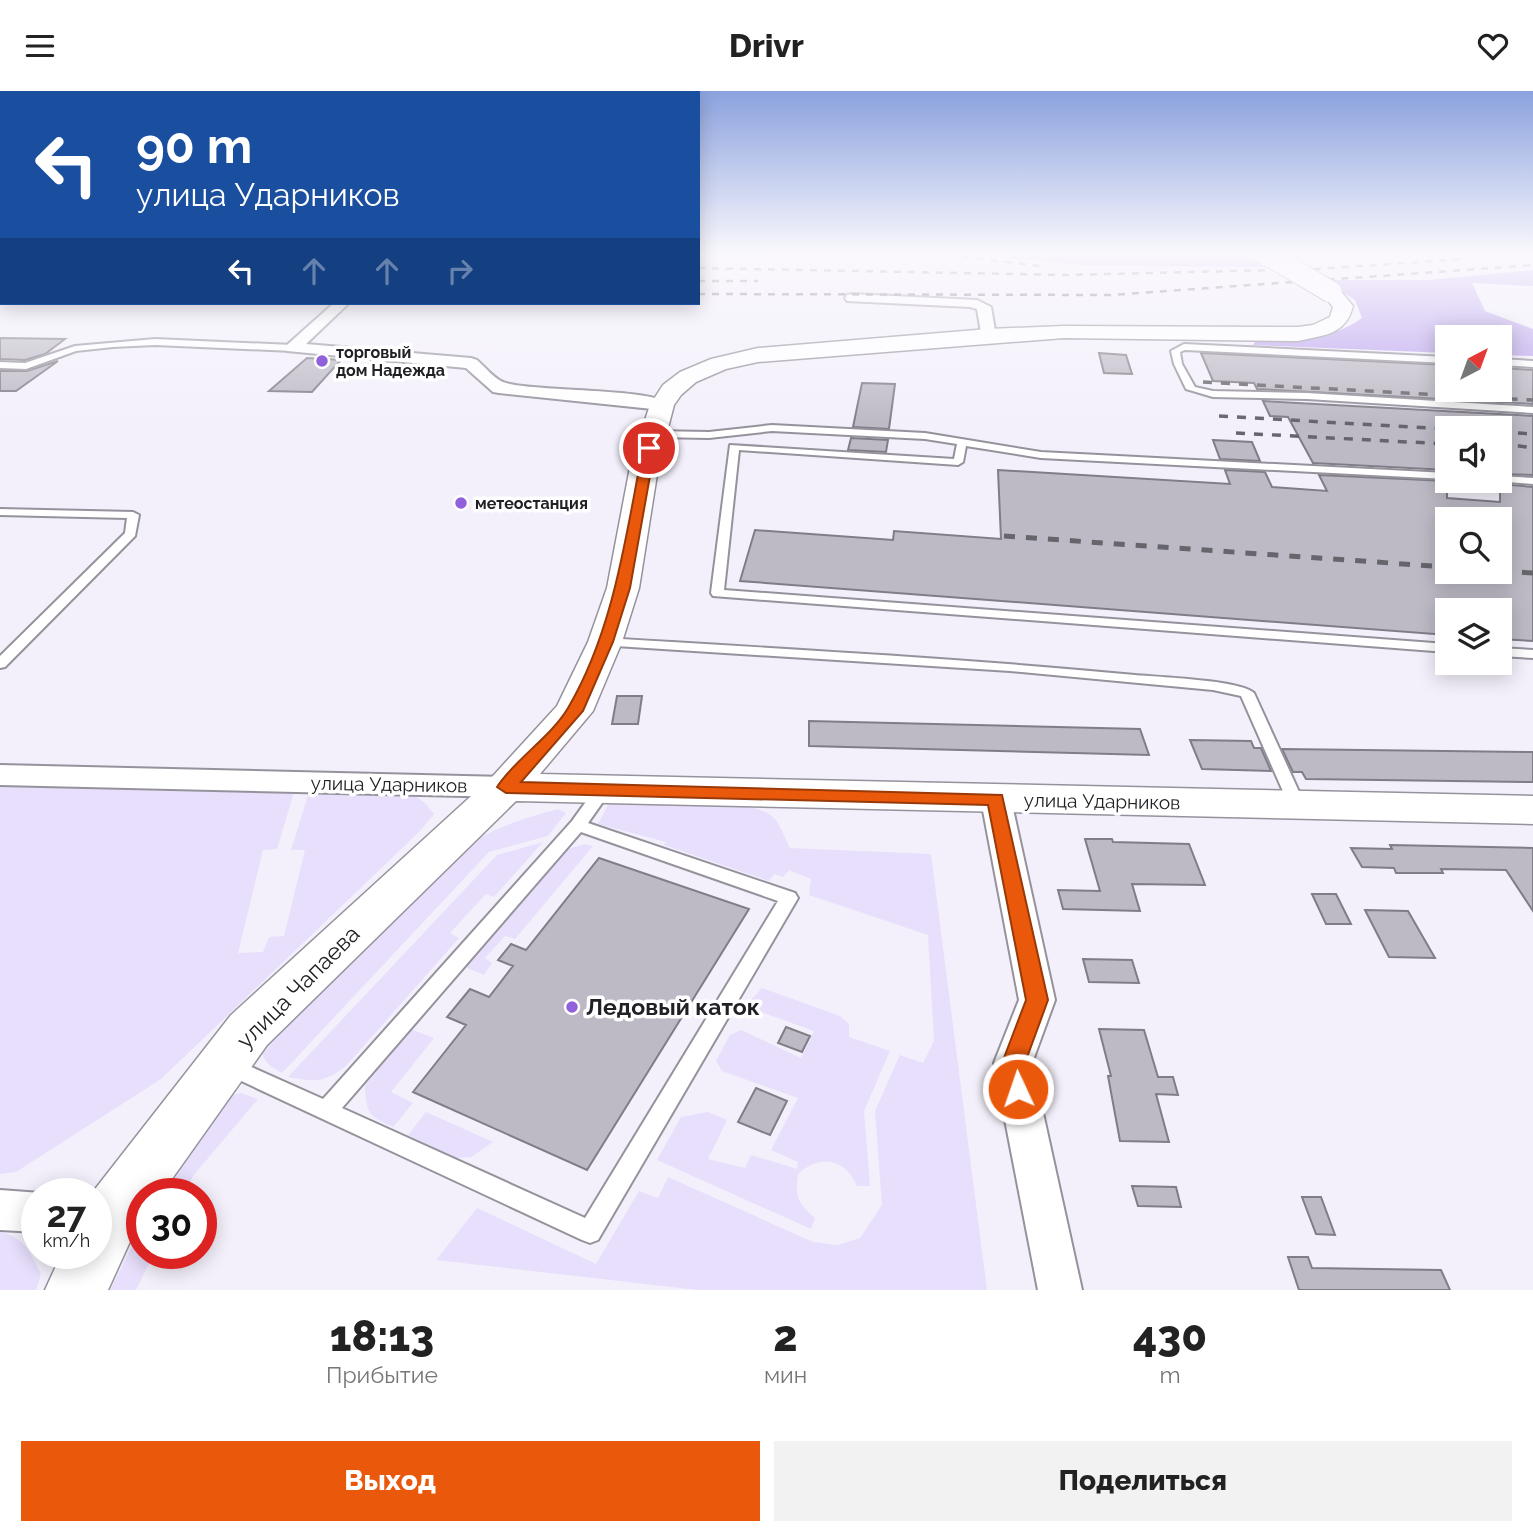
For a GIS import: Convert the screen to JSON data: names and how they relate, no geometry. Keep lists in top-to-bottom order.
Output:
{
  "streets": {
    "main road": ["улица Ударников", "улица Чапаева"]
  },
  "crossings": [
    ["улица Ударников", "улица Чапаева"]
  ],
  "places": ["торговый дом Надежда", "метеостанция", "Ледовый каток"],
  "north": "top right",
  "page": {
    "header": "Drivr",
    "turn": ["90 m", "улица Ударников"],
    "speed": "27 km/h",
    "limit": "30",
    "eta": [
      "18:13",
      "Прибытие",
      "2",
      "мин",
      "430",
      "m"
    ],
    "buttons": ["Выход", "Поделиться"]
  }
}
